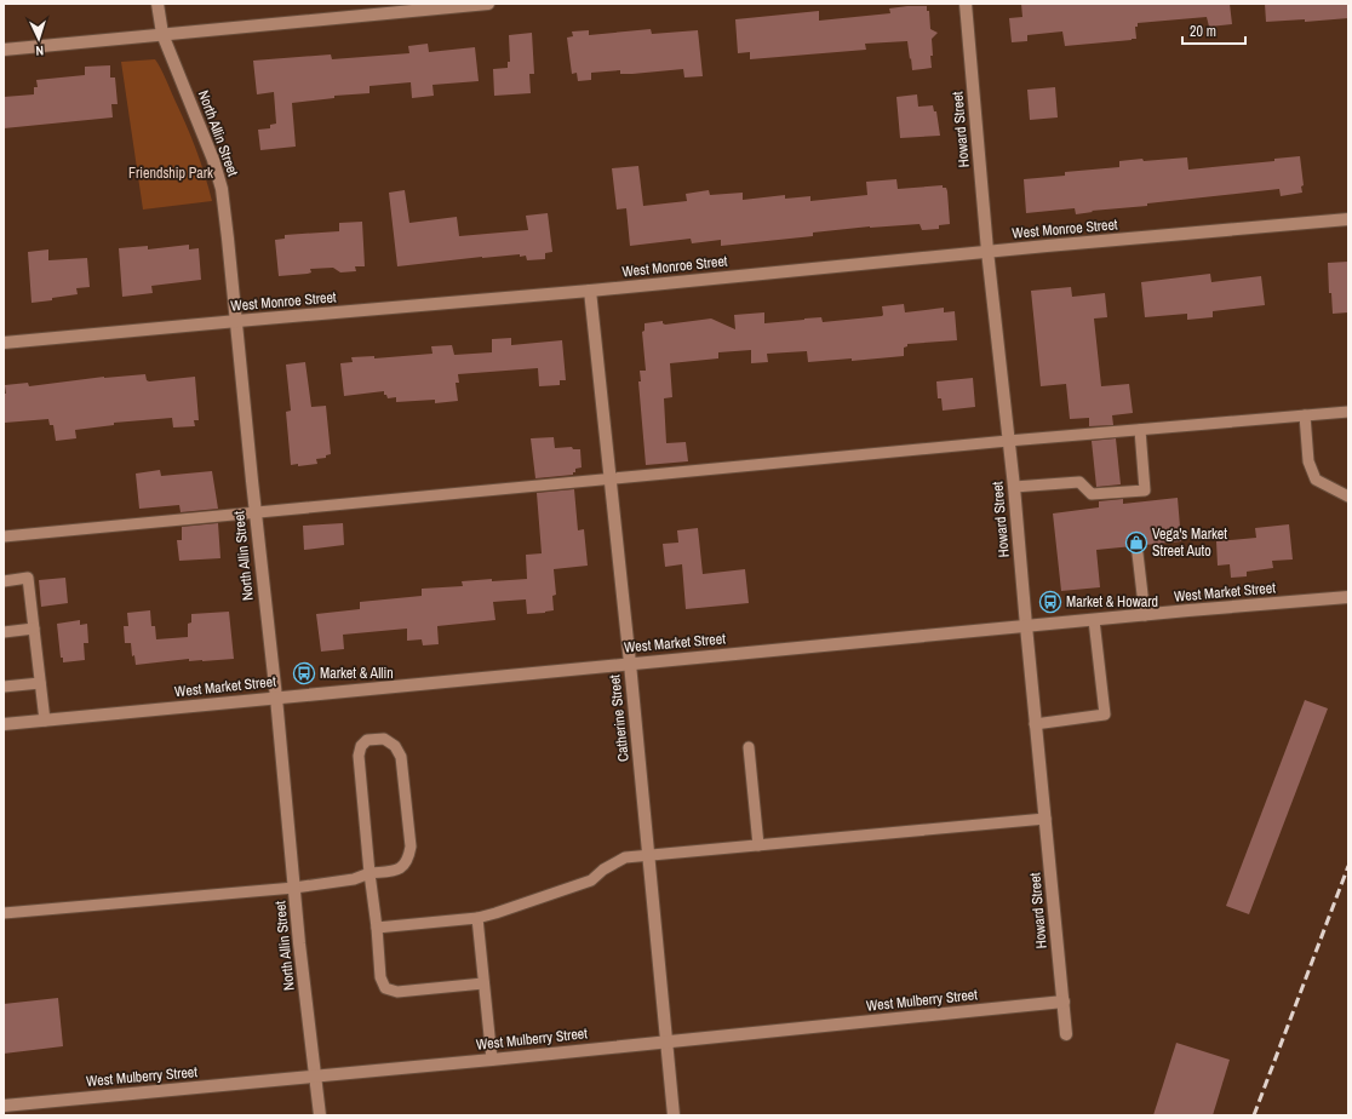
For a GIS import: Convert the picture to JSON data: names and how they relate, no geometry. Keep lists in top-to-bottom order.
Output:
{
  "streets": {
    "street": [
      "Howard Street",
      "North Allin Street",
      "West Monroe Street",
      "West Market Street",
      "Catherine Street",
      "West Mulberry Street"
    ]
  },
  "crossings": [
    ["Howard Street", "West Monroe Street"],
    ["Howard Street", "West Market Street"],
    ["Howard Street", "West Mulberry Street"],
    ["North Allin Street", "West Monroe Street"],
    ["North Allin Street", "West Market Street"],
    ["North Allin Street", "West Mulberry Street"],
    ["West Monroe Street", "Catherine Street"],
    ["West Market Street", "Catherine Street"],
    ["Catherine Street", "West Mulberry Street"]
  ],
  "parks": ["Friendship Park"],
  "places": {
    "shop": ["Vega's Market Street Auto"],
    "bus stop": ["Market & Howard", "Market & Allin"]
  },
  "scale_bar": "20 m",
  "north": "bottom"
}
